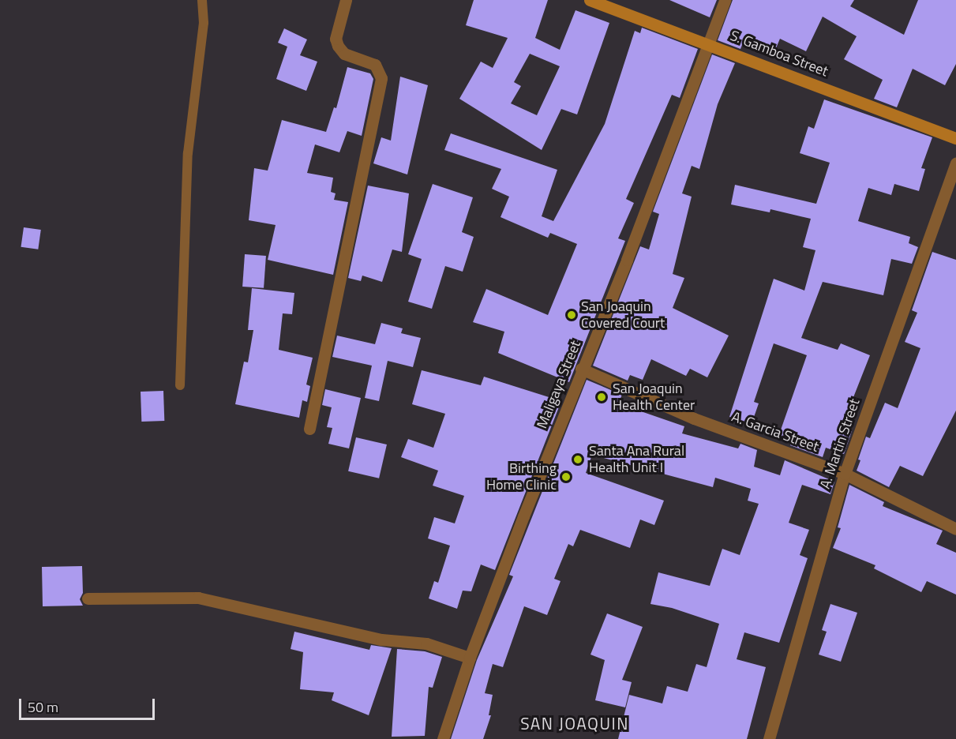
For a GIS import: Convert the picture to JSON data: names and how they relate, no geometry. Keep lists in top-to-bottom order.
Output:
{
  "streets": {
    "main road": ["S. Gamboa Street"],
    "street": ["Maligaya Street", "A. Garcia Street", "A. Martin Street"]
  },
  "crossings": [
    ["S. Gamboa Street", "Maligaya Street"],
    ["Maligaya Street", "A. Garcia Street"],
    ["A. Garcia Street", "A. Martin Street"]
  ],
  "districts": ["SAN JOAQUIN"],
  "places": [
    "San Joaquin Covered Court",
    "San Joaquin Health Center",
    "Santa Ana Rural Health Unit I",
    "Birthing Home Clinic"
  ],
  "scale_bar": "50 m"
}
